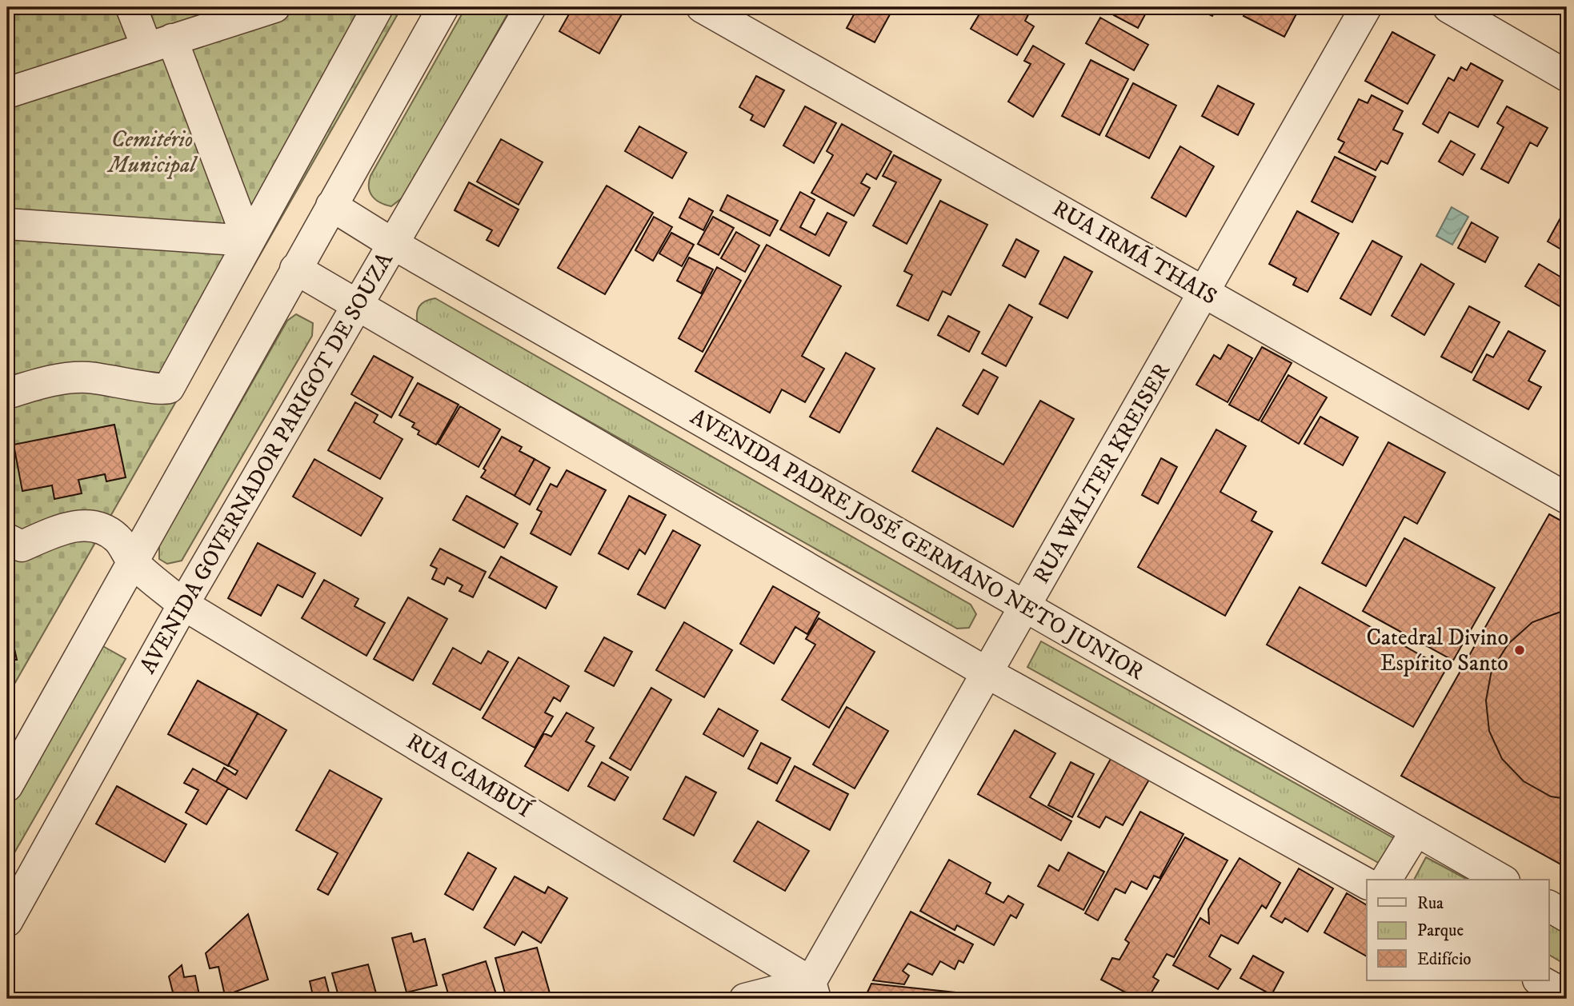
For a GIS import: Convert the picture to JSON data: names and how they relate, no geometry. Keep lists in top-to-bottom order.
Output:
{
  "streets": {
    "street": [
      "RUA IRMÃ THAIS",
      "AVENIDA GOVERNADOR PARIGOT DE SOUZA",
      "RUA WALTER KREISER",
      "AVENIDA PADRE JOSÉ GERMANO NETO JUNIOR",
      "RUA CAMBUÍ"
    ]
  },
  "crossings": [
    ["RUA IRMÃ THAIS", "RUA WALTER KREISER"],
    ["AVENIDA GOVERNADOR PARIGOT DE SOUZA", "AVENIDA PADRE JOSÉ GERMANO NETO JUNIOR"],
    ["AVENIDA GOVERNADOR PARIGOT DE SOUZA", "RUA CAMBUÍ"],
    ["RUA WALTER KREISER", "AVENIDA PADRE JOSÉ GERMANO NETO JUNIOR"],
    ["RUA WALTER KREISER", "RUA CAMBUÍ"]
  ],
  "parks": ["Cemitério Municipal"],
  "places": ["Catedral Divino Espírito Santo"],
  "legend": ["Rua", "Parque", "Edifício"]
}
